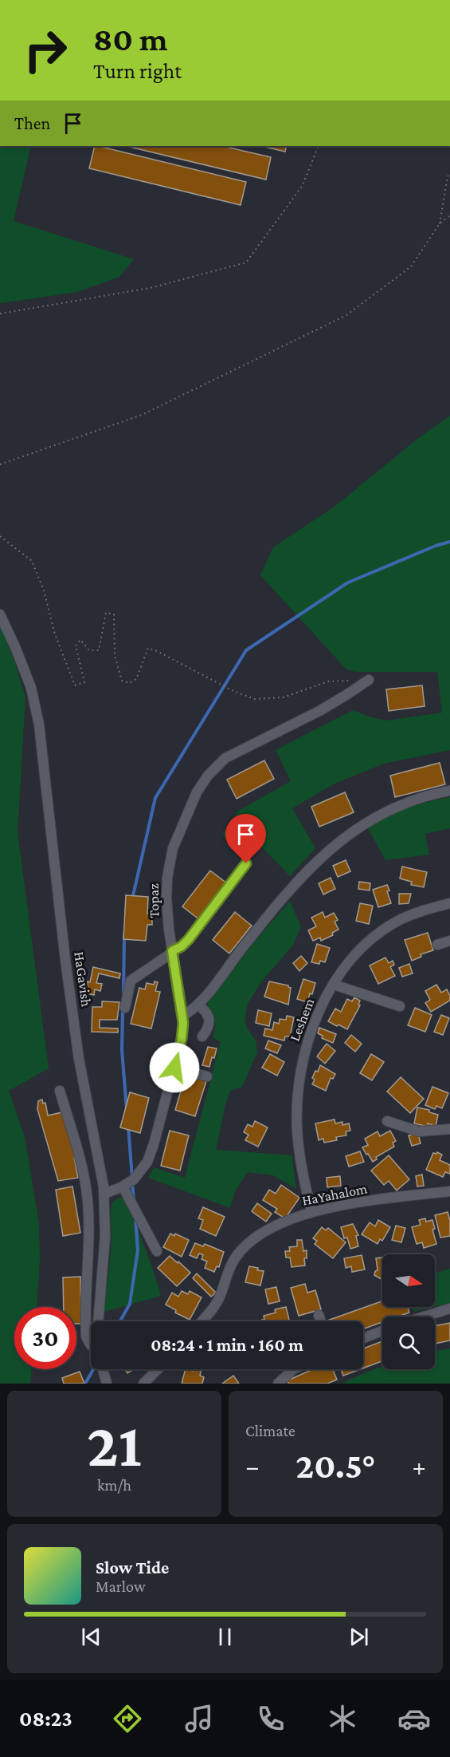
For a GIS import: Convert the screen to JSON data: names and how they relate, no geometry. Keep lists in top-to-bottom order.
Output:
{
  "streets": {
    "street": [
      "Topaz",
      "HaGavish",
      "Leshem",
      "HaYahalom"
    ]
  },
  "crossings": [
    ["Topaz", "HaGavish"],
    ["Leshem", "HaYahalom"]
  ],
  "north": "right",
  "page": {
    "turn": ["80 m", "Turn right"],
    "then": "Then",
    "limit": "30",
    "trip": "08:24 · 1 min · 160 m",
    "tile": [
      ["21", "km/h"],
      "Climate"
    ],
    "heat": ["−", "20.5°", "+"],
    "song": ["Slow Tide", "Marlow"],
    "tabs": "08:23"
  }
}
